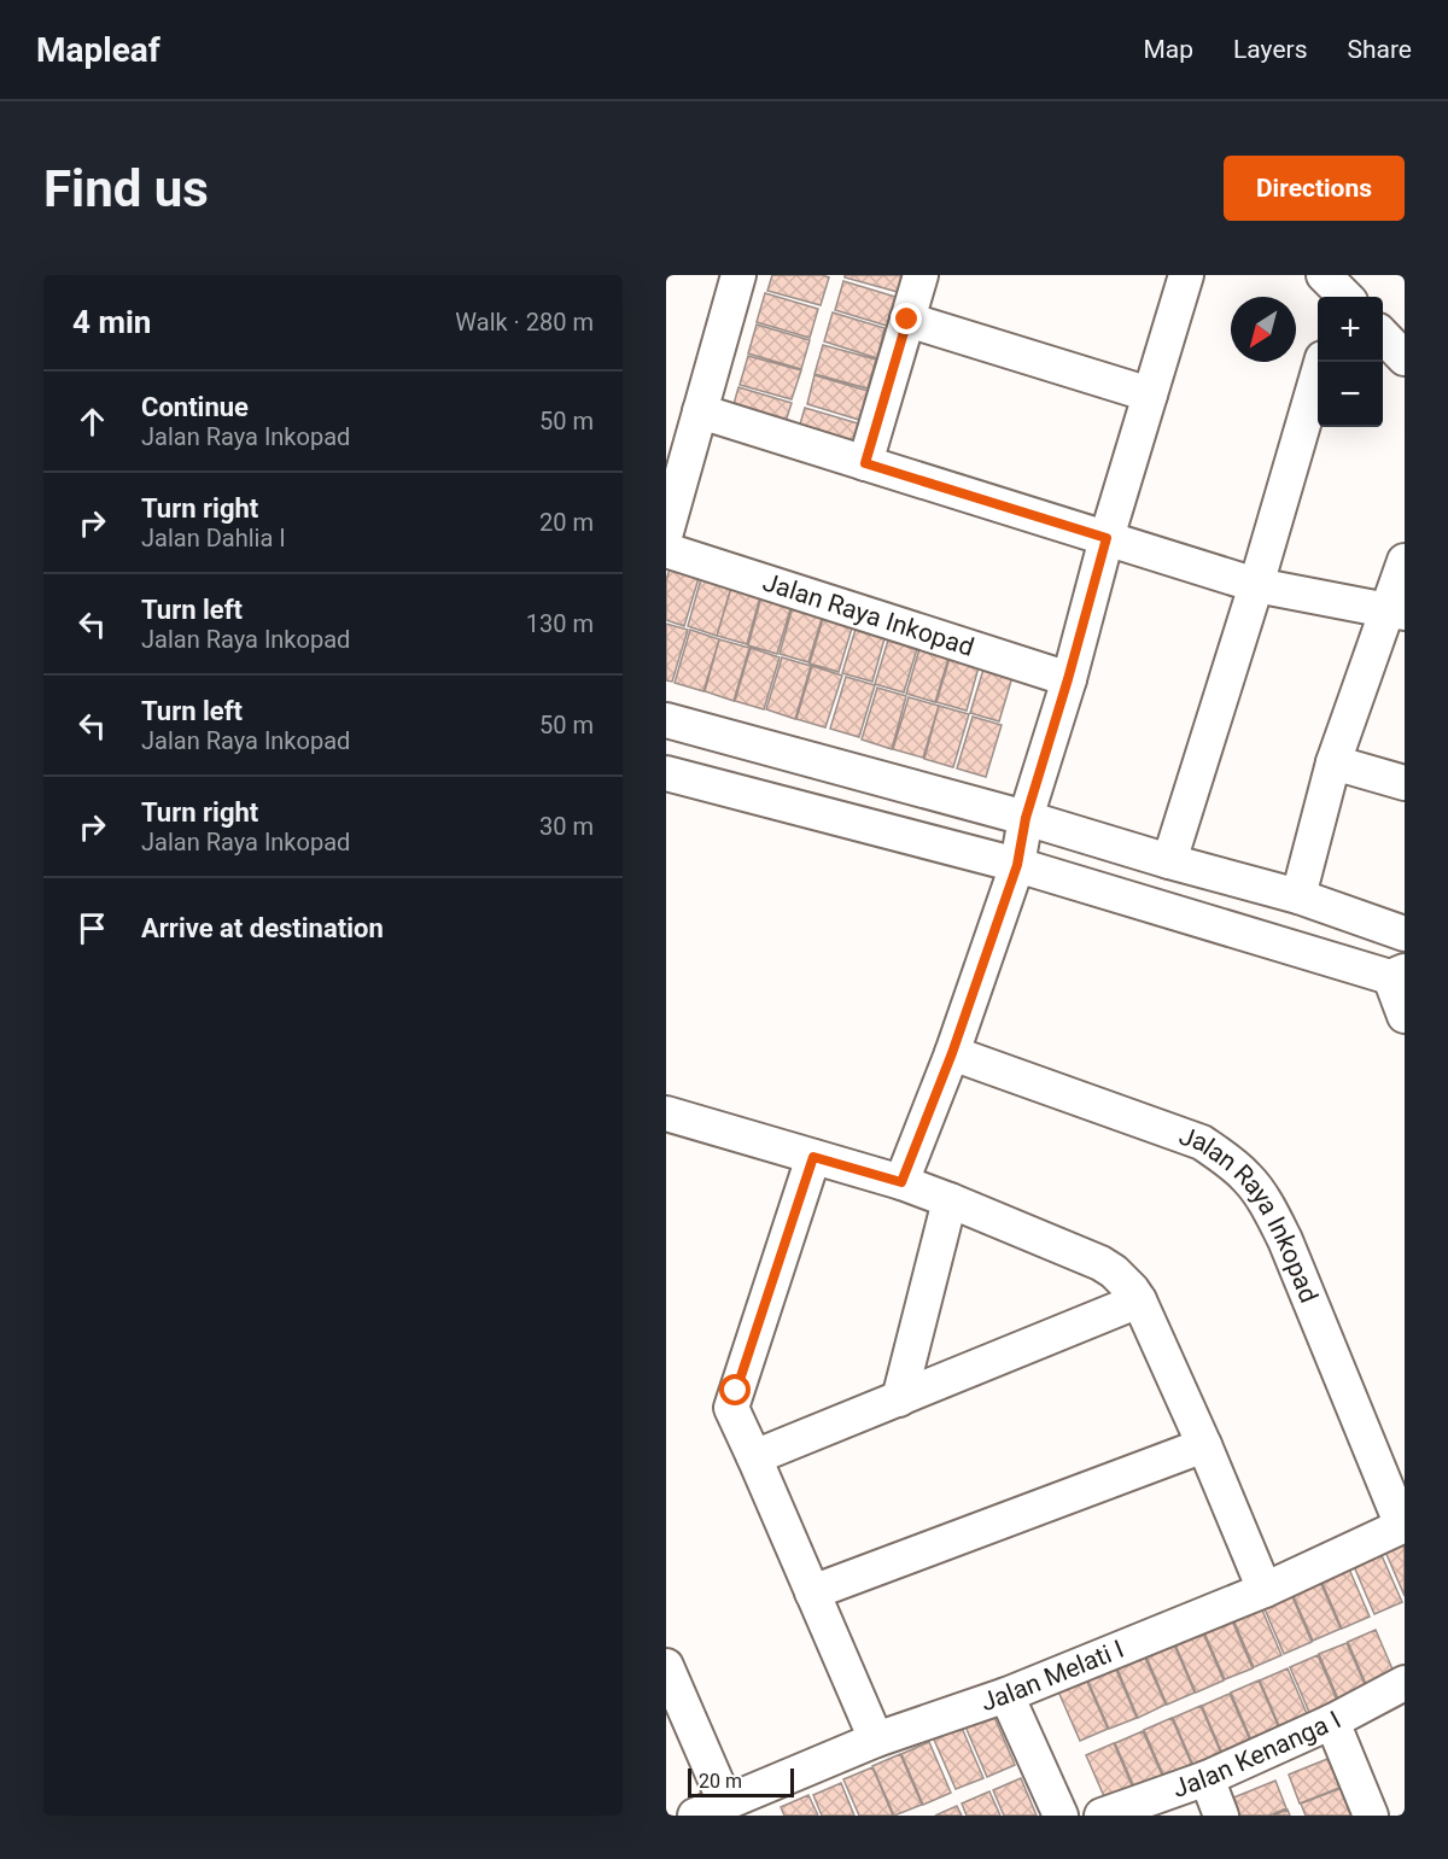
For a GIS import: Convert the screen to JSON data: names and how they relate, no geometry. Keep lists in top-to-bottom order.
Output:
{
  "streets": {
    "street": ["Jalan Raya Inkopad", "Jalan Melati I", "Jalan Kenanga I"]
  },
  "crossings": [
    ["Jalan Raya Inkopad", "Jalan Melati I"]
  ],
  "scale_bar": "20 m",
  "north": "bottom left",
  "page": {
    "header": "Mapleaf",
    "nav": ["Map", "Layers", "Share"],
    "buttons": "Directions",
    "title": "Find us",
    "heading": ["4 min", "Walk · 280 m"],
    "map_buttons": ["+", "−"],
    "list": [
      ["Continue", "Jalan Raya Inkopad", "50 m"],
      ["Turn right", "Jalan Dahlia I", "20 m"],
      ["Turn left", "Jalan Raya Inkopad", "130 m"],
      ["Turn left", "Jalan Raya Inkopad", "50 m"],
      ["Turn right", "Jalan Raya Inkopad", "30 m"],
      "Arrive at destination"
    ],
    "scale": "20 m"
  }
}
